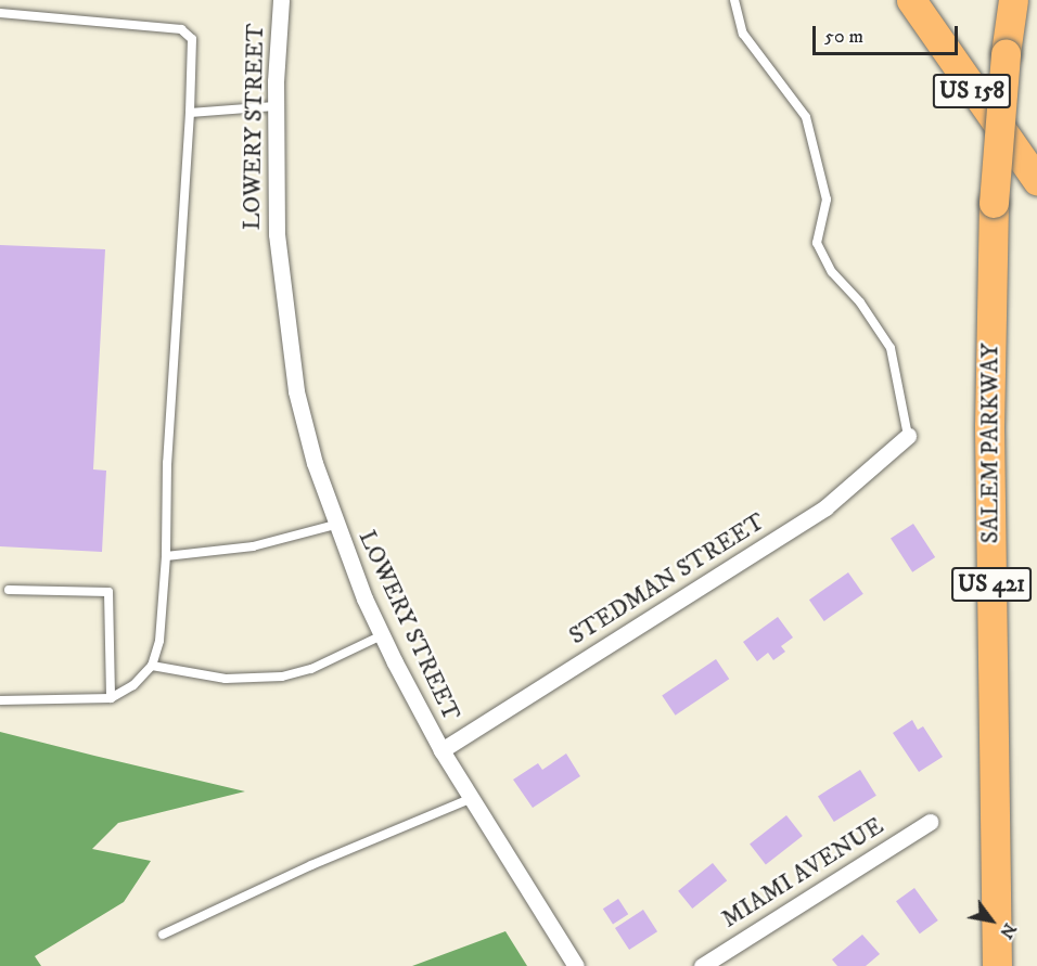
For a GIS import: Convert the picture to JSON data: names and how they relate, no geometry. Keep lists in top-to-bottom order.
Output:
{
  "streets": {
    "highway": ["US 158", "SALEM PARKWAY", "US 421"],
    "street": ["LOWERY STREET", "STEDMAN STREET", "MIAMI AVENUE"]
  },
  "crossings": [
    ["LOWERY STREET", "STEDMAN STREET"]
  ],
  "scale_bar": "50 m",
  "north": "bottom right"
}
